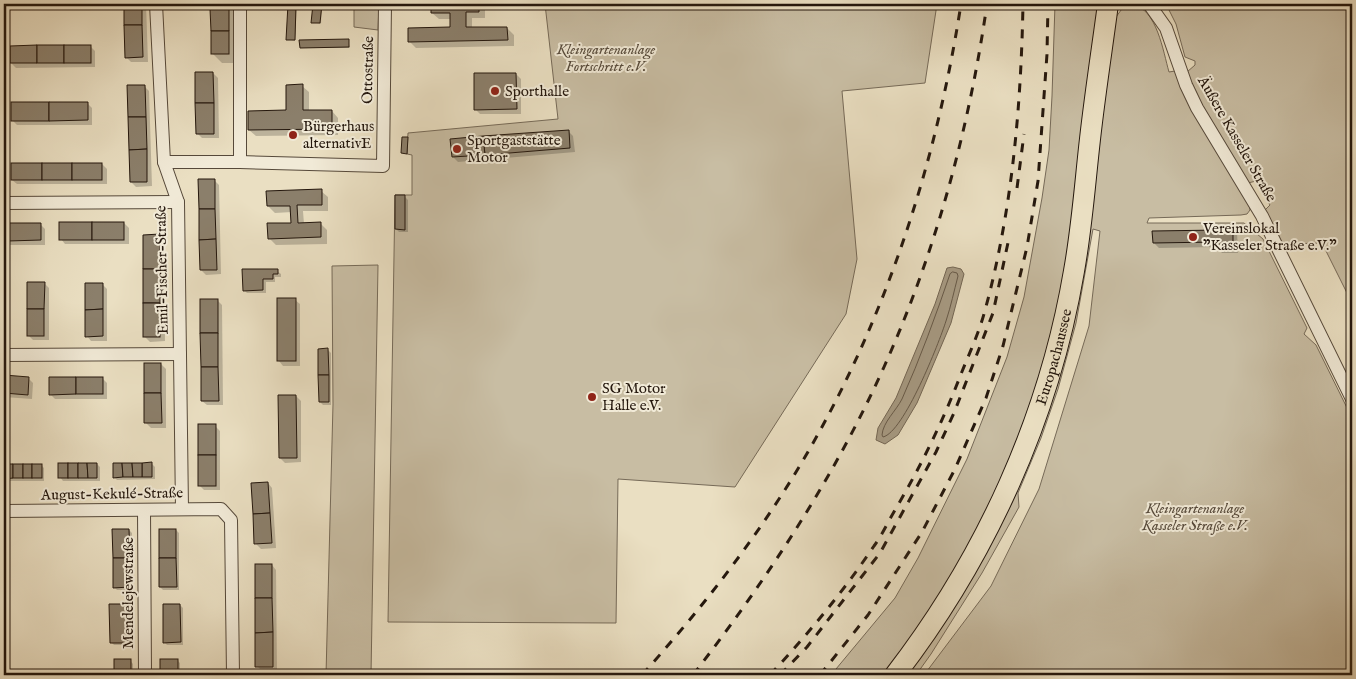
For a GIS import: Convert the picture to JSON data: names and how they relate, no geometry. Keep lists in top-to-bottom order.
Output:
{
  "streets": {
    "main road": ["Europachaussee"],
    "street": [
      "Ottostraße",
      "Äußere Kasseler Straße",
      "Emil-Fischer-Straße",
      "August-Kekulé-Straße",
      "Mendelejewstraße"
    ]
  },
  "crossings": [
    ["Emil-Fischer-Straße", "August-Kekulé-Straße"],
    ["August-Kekulé-Straße", "Mendelejewstraße"]
  ],
  "parks": ["Kleingartenanlage Fortschritt e.V.", "Kleingartenanlage Kasseler Straße e.V."],
  "places": [
    "Sporthalle",
    "Bürgerhaus alternativE",
    "Sportgaststätte Motor",
    "Vereinslokal \"Kasseler Straße e.V.\"",
    "SG Motor Halle e.V."
  ]
}
